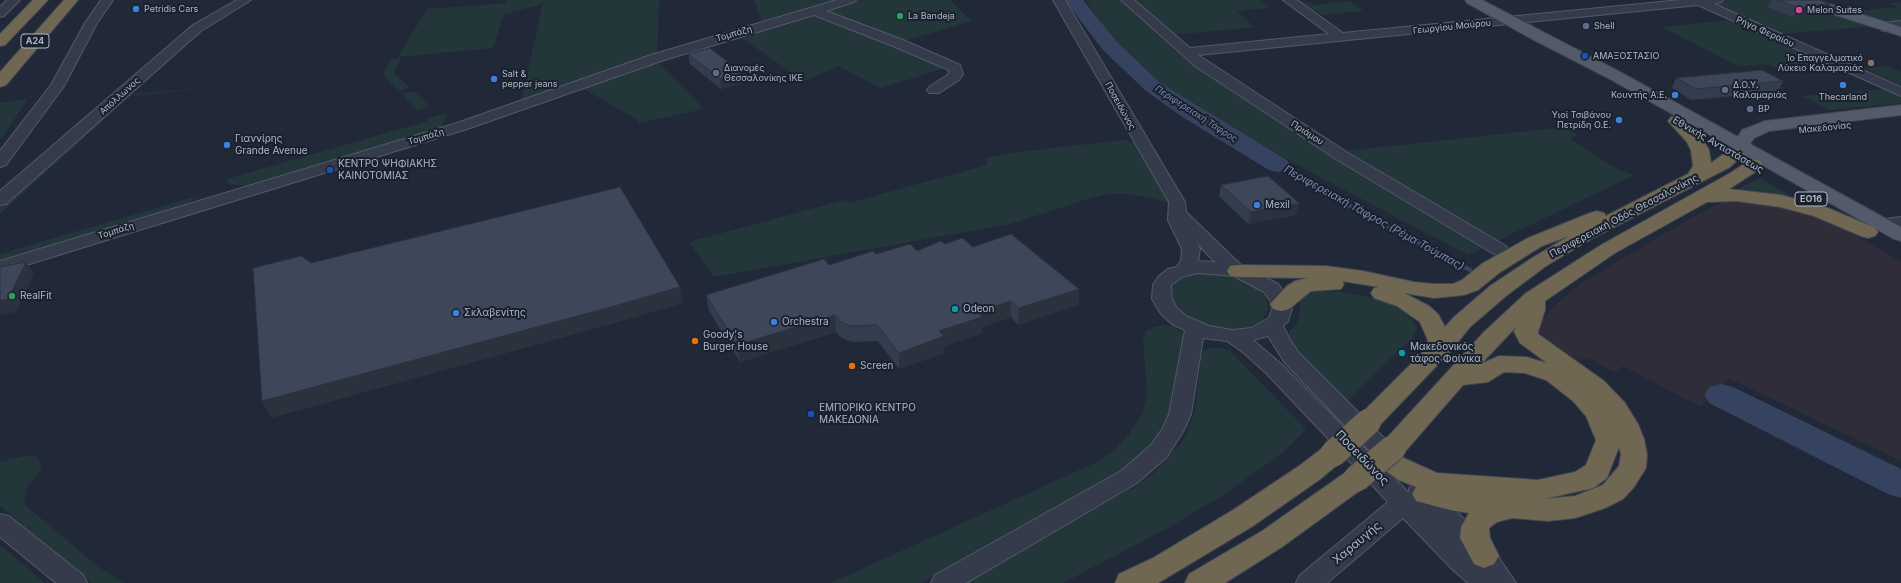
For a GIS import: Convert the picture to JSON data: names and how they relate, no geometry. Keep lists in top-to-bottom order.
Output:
{
  "streets": {
    "highway": ["Α24", "Περιφερειακή Οδός Θεσσαλονίκης"],
    "main road": ["Μακεδονίας", "Εθνικής Αντιστάσεως", "ΕΟ16"],
    "street": [
      "Γεωργίου Μαύρου",
      "Ρήγα Φεραίου",
      "Τομπάζη",
      "Απόλλωνος",
      "Ποσειδώνος",
      "Πριάμου",
      "Χαραυγής"
    ]
  },
  "crossings": [
    ["Γεωργίου Μαύρου", "Ρήγα Φεραίου"],
    ["Γεωργίου Μαύρου", "Πριάμου"],
    ["Γεωργίου Μαύρου", "Εθνικής Αντιστάσεως"],
    ["Ποσειδώνος", "Περιφερειακή Οδός Θεσσαλονίκης"],
    ["Ποσειδώνος", "Χαραυγής"],
    ["Μακεδονίας", "Εθνικής Αντιστάσεως"],
    ["Μακεδονίας", "Περιφερειακή Οδός Θεσσαλονίκης"],
    ["Εθνικής Αντιστάσεως", "Περιφερειακή Οδός Θεσσαλονίκης"]
  ],
  "water": ["Περιφερειακή Τάφρος", "Περιφερειακή Τάφρος (Ρέμα Τούμπας)"],
  "places": [
    "Petridis Cars",
    "Melon Suites",
    "La Bandeja",
    "Shell",
    "ΑΜΑΞΟΣΤΑΣΙΟ",
    "1ο Επαγγελματικό Λύκειο Καλαμαριάς",
    "Διανομές Θεσσαλονίκης ΙΚΕ",
    "Salt & pepper jeans",
    "Thecarland",
    "Δ.Ο.Υ. Καλαμαριάς",
    "Κουντής Α.Ε.",
    "BP",
    "Υιοί Τσιβάνου Πετρίδη Ο.Ε.",
    "Γιαννίρης Grande Avenue",
    "ΚΕΝΤΡΟ ΨΗΦΙΑΚΗΣ ΚΑΙΝΟΤΟΜΙΑΣ",
    "Mexil",
    "RealFit",
    "Odeon",
    "Σκλαβενίτης",
    "Orchestra",
    "Goody's Burger House",
    "Μακεδονικός τάφος Φοίνικα",
    "Screen",
    "ΕΜΠΟΡΙΚΟ ΚΕΝΤΡΟ ΜΑΚΕΔΟΝΙΑ"
  ]
}
